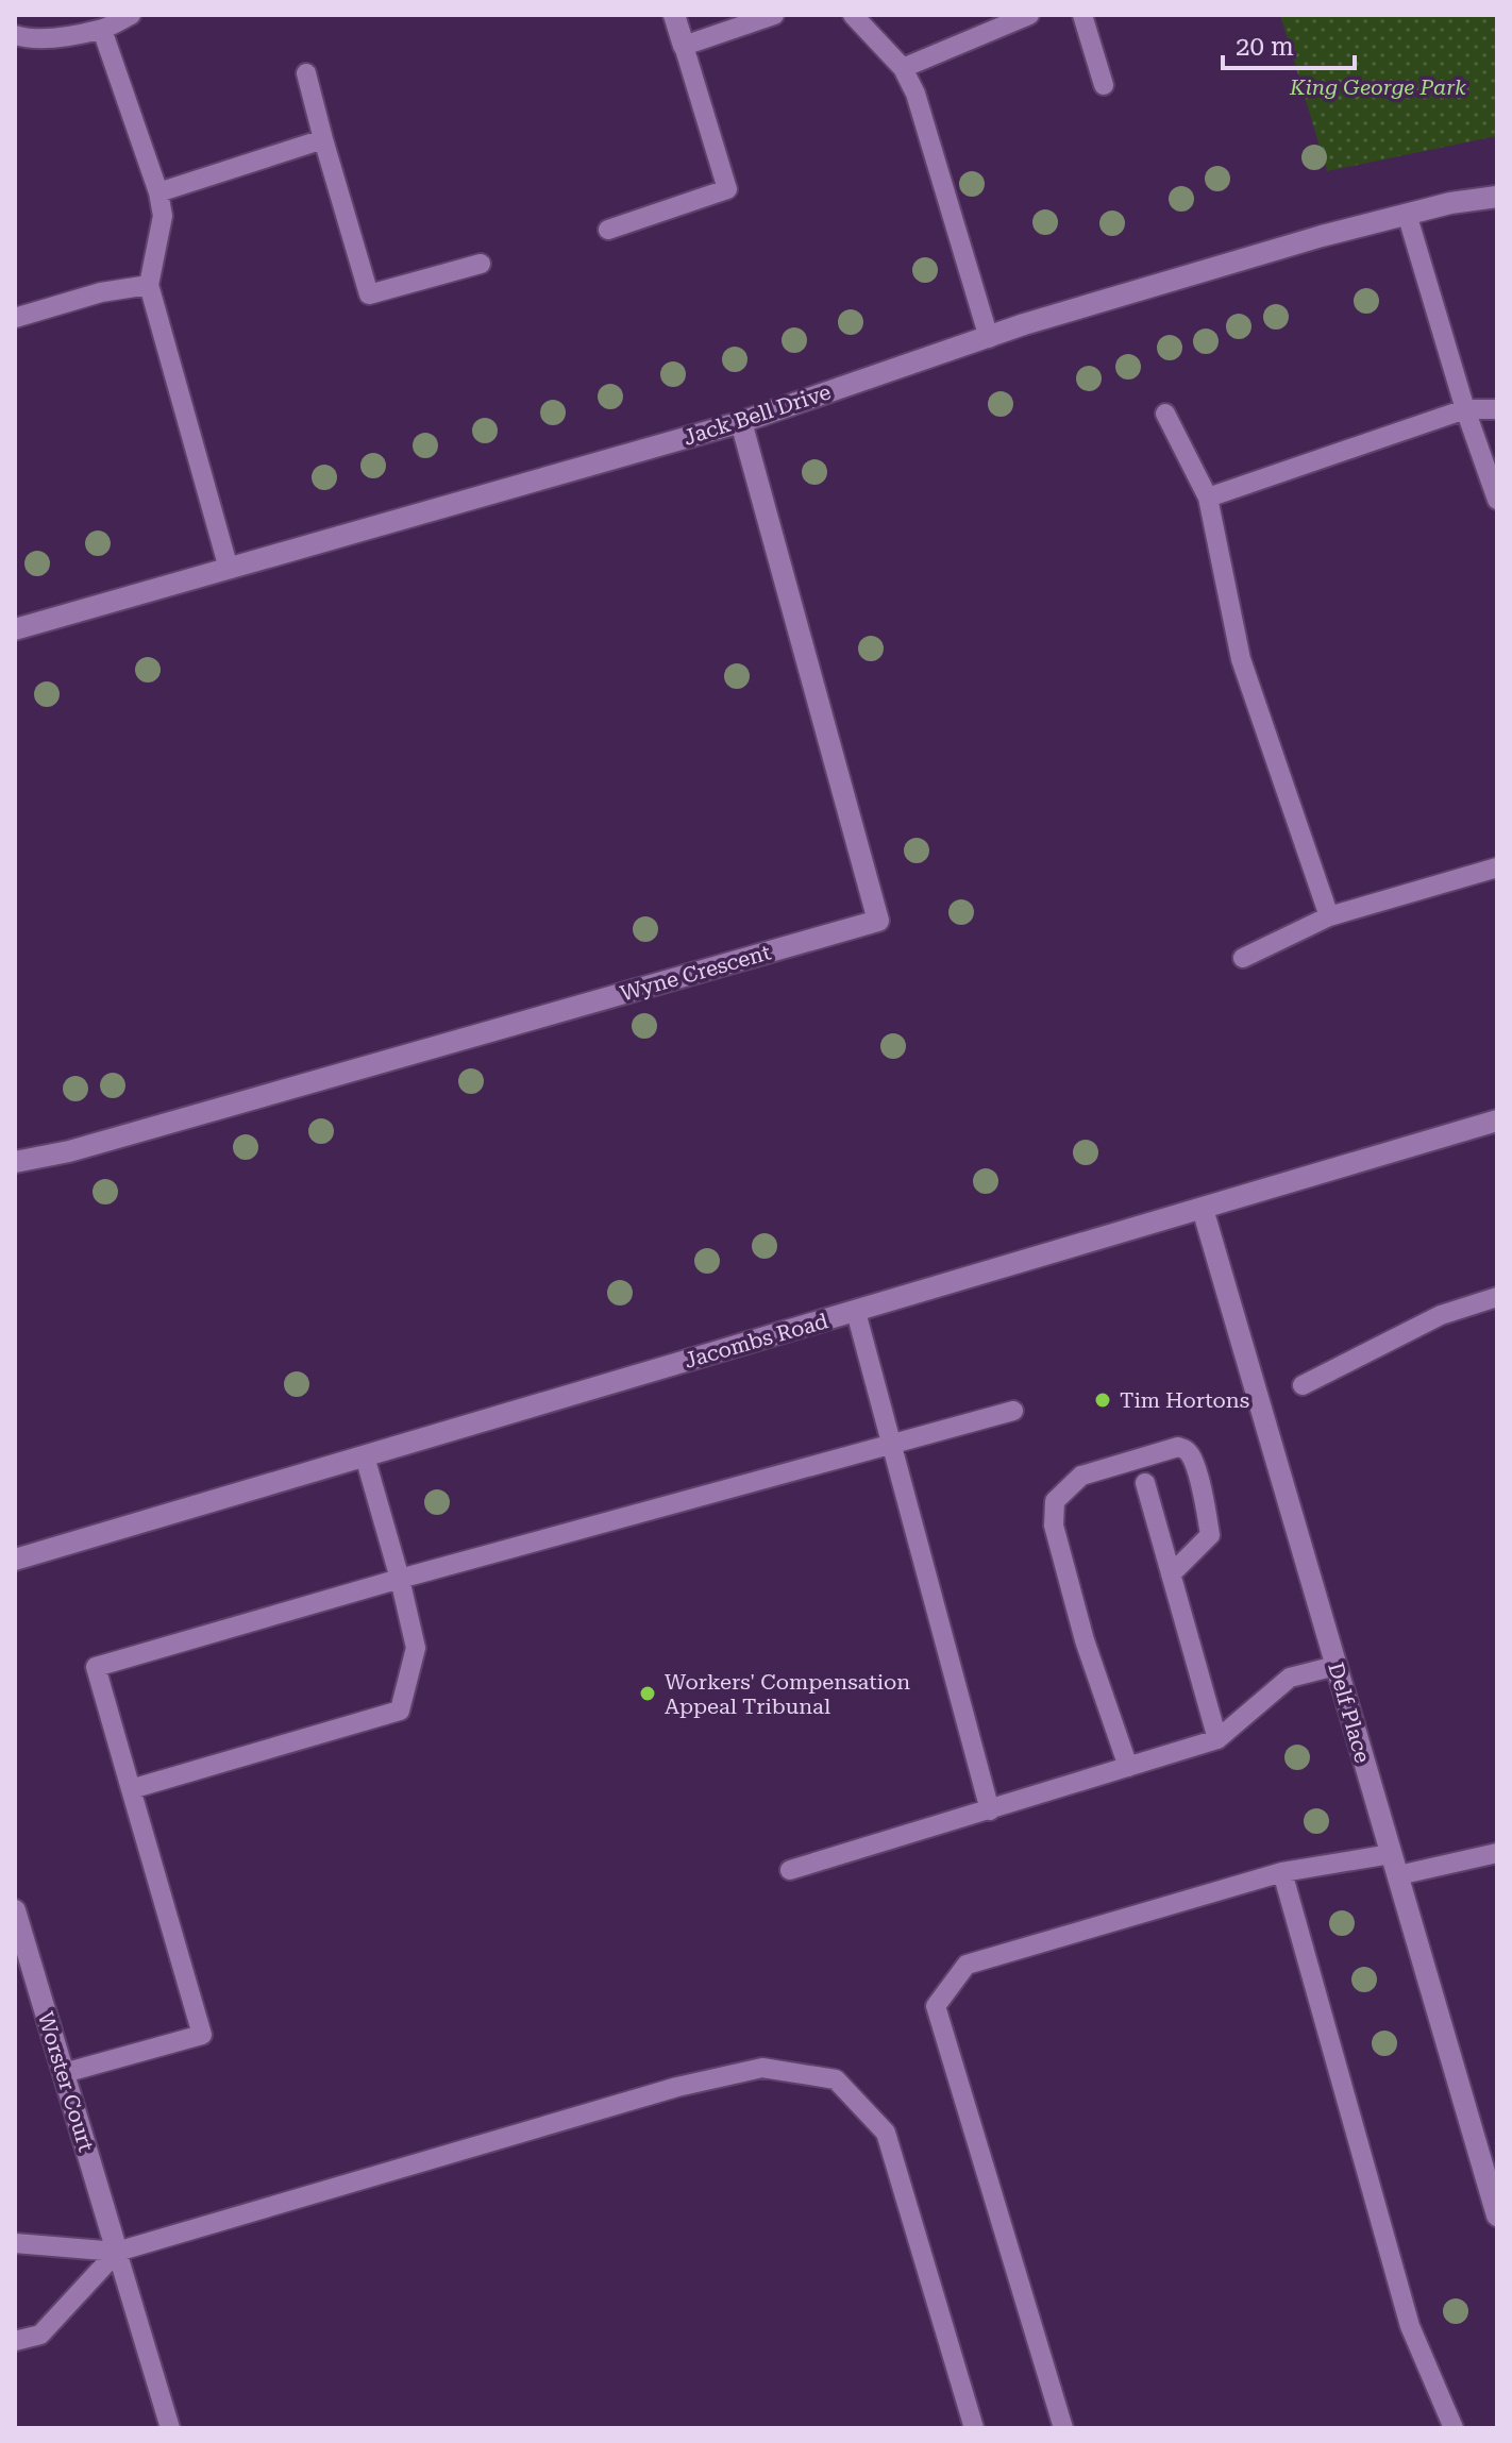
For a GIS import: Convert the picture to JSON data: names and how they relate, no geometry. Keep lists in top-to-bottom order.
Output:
{
  "streets": {
    "street": [
      "Jack Bell Drive",
      "Wyne Crescent",
      "Jacombs Road",
      "Delf Place",
      "Worster Court"
    ]
  },
  "crossings": [
    ["Jack Bell Drive", "Wyne Crescent"],
    ["Jacombs Road", "Delf Place"]
  ],
  "parks": ["King George Park"],
  "places": ["Tim Hortons", "Workers' Compensation Appeal Tribunal"],
  "scale_bar": "20 m"
}
